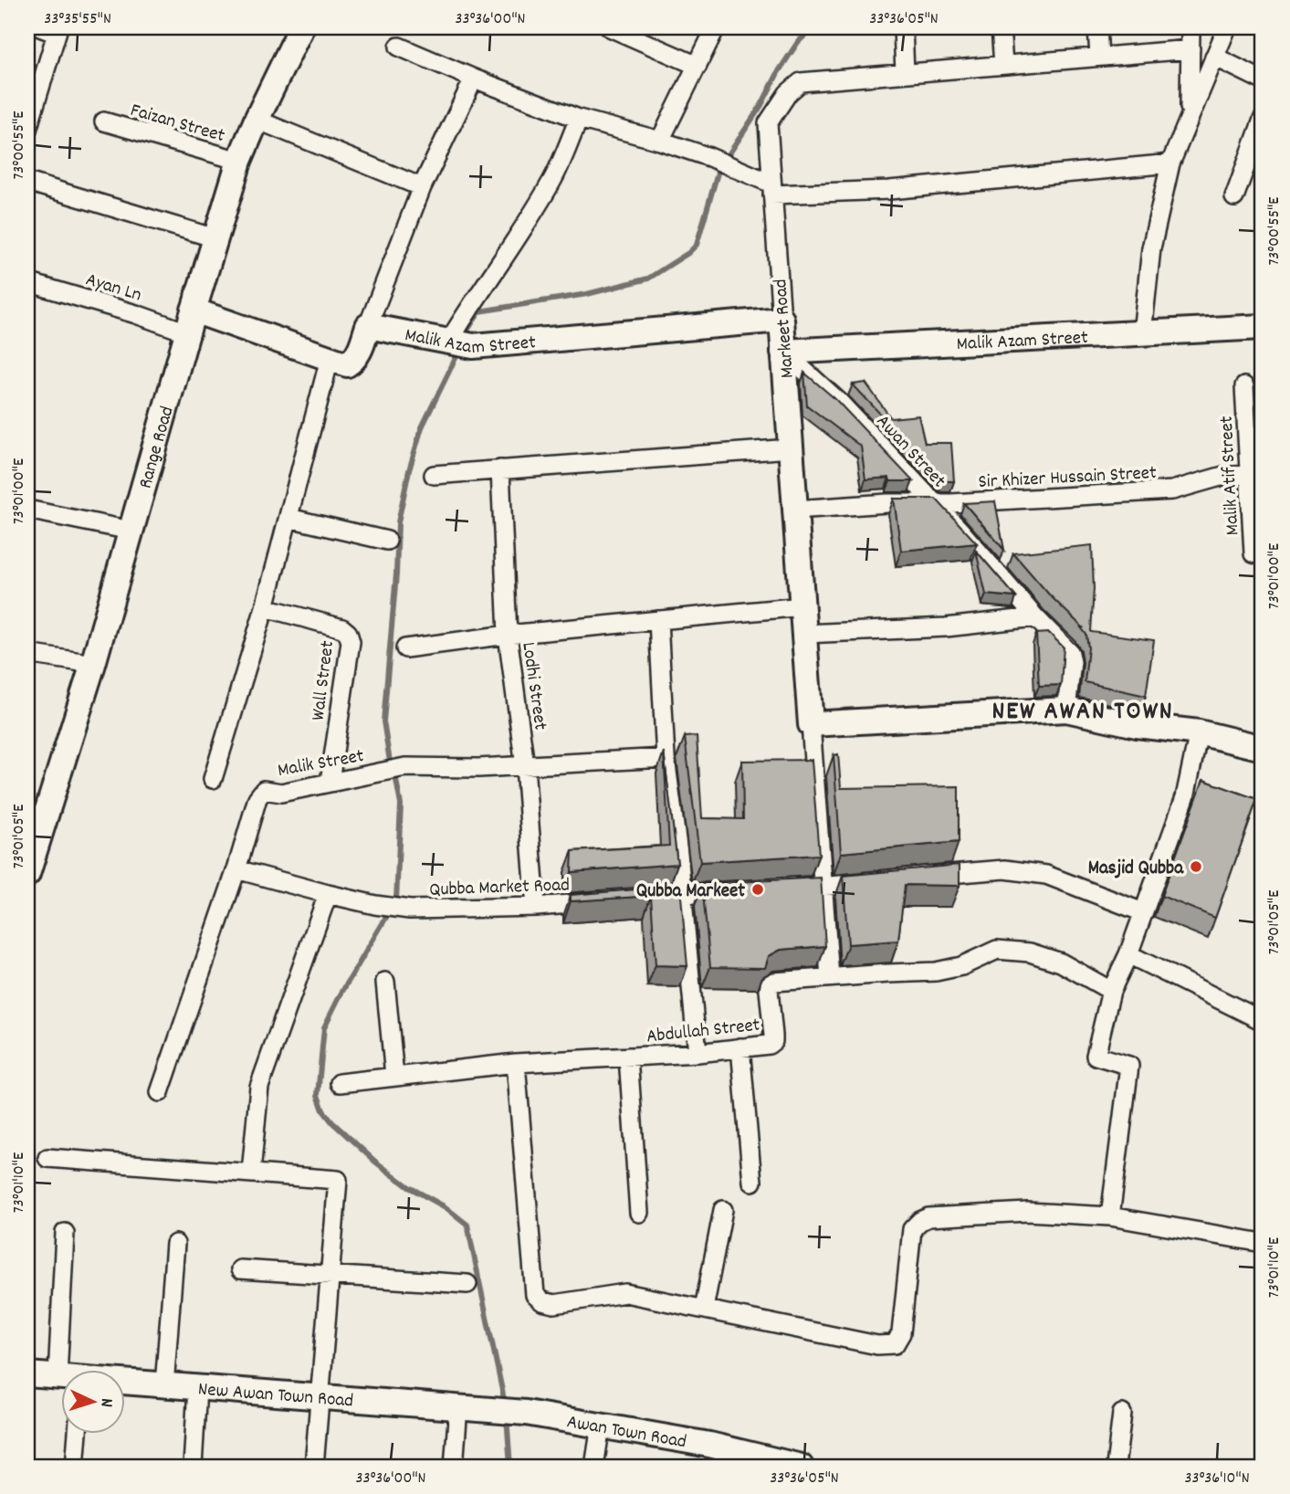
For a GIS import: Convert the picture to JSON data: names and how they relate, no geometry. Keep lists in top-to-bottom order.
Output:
{
  "streets": {
    "street": [
      "Faizan Street",
      "Ayan Ln",
      "Markeet Road",
      "Malik Azam Street",
      "Range Road",
      "Awan Street",
      "Sir Khizer Hussain Street",
      "Malik Atif Street",
      "Wall Street",
      "Lodhi Street",
      "Malik Street",
      "Qubba Market Road",
      "Abdullah Street",
      "New Awan Town Road",
      "Awan Town Road"
    ]
  },
  "crossings": [
    ["Faizan Street", "Range Road"],
    ["Ayan Ln", "Range Road"],
    ["Markeet Road", "Malik Azam Street"],
    ["Markeet Road", "Awan Street"],
    ["Markeet Road", "Sir Khizer Hussain Street"],
    ["Markeet Road", "Abdullah Street"],
    ["Malik Azam Street", "Awan Street"],
    ["Awan Street", "Sir Khizer Hussain Street"],
    ["Sir Khizer Hussain Street", "Malik Atif Street"],
    ["Wall Street", "Malik Street"],
    ["Lodhi Street", "Malik Street"],
    ["Lodhi Street", "Qubba Market Road"],
    ["Malik Street", "Qubba Market Road"],
    ["New Awan Town Road", "Awan Town Road"]
  ],
  "districts": ["NEW AWAN TOWN"],
  "places": ["Masjid Qubba", "Qubba Markeet"],
  "north": "right",
  "coordinates": [
    "33°35'55\"N",
    "33°36'00\"N",
    "33°36'05\"N",
    "73°00'55\"E",
    "73°01'00\"E",
    "73°01'05\"E",
    "73°01'10\"E",
    "33°36'10\"N"
  ]
}
